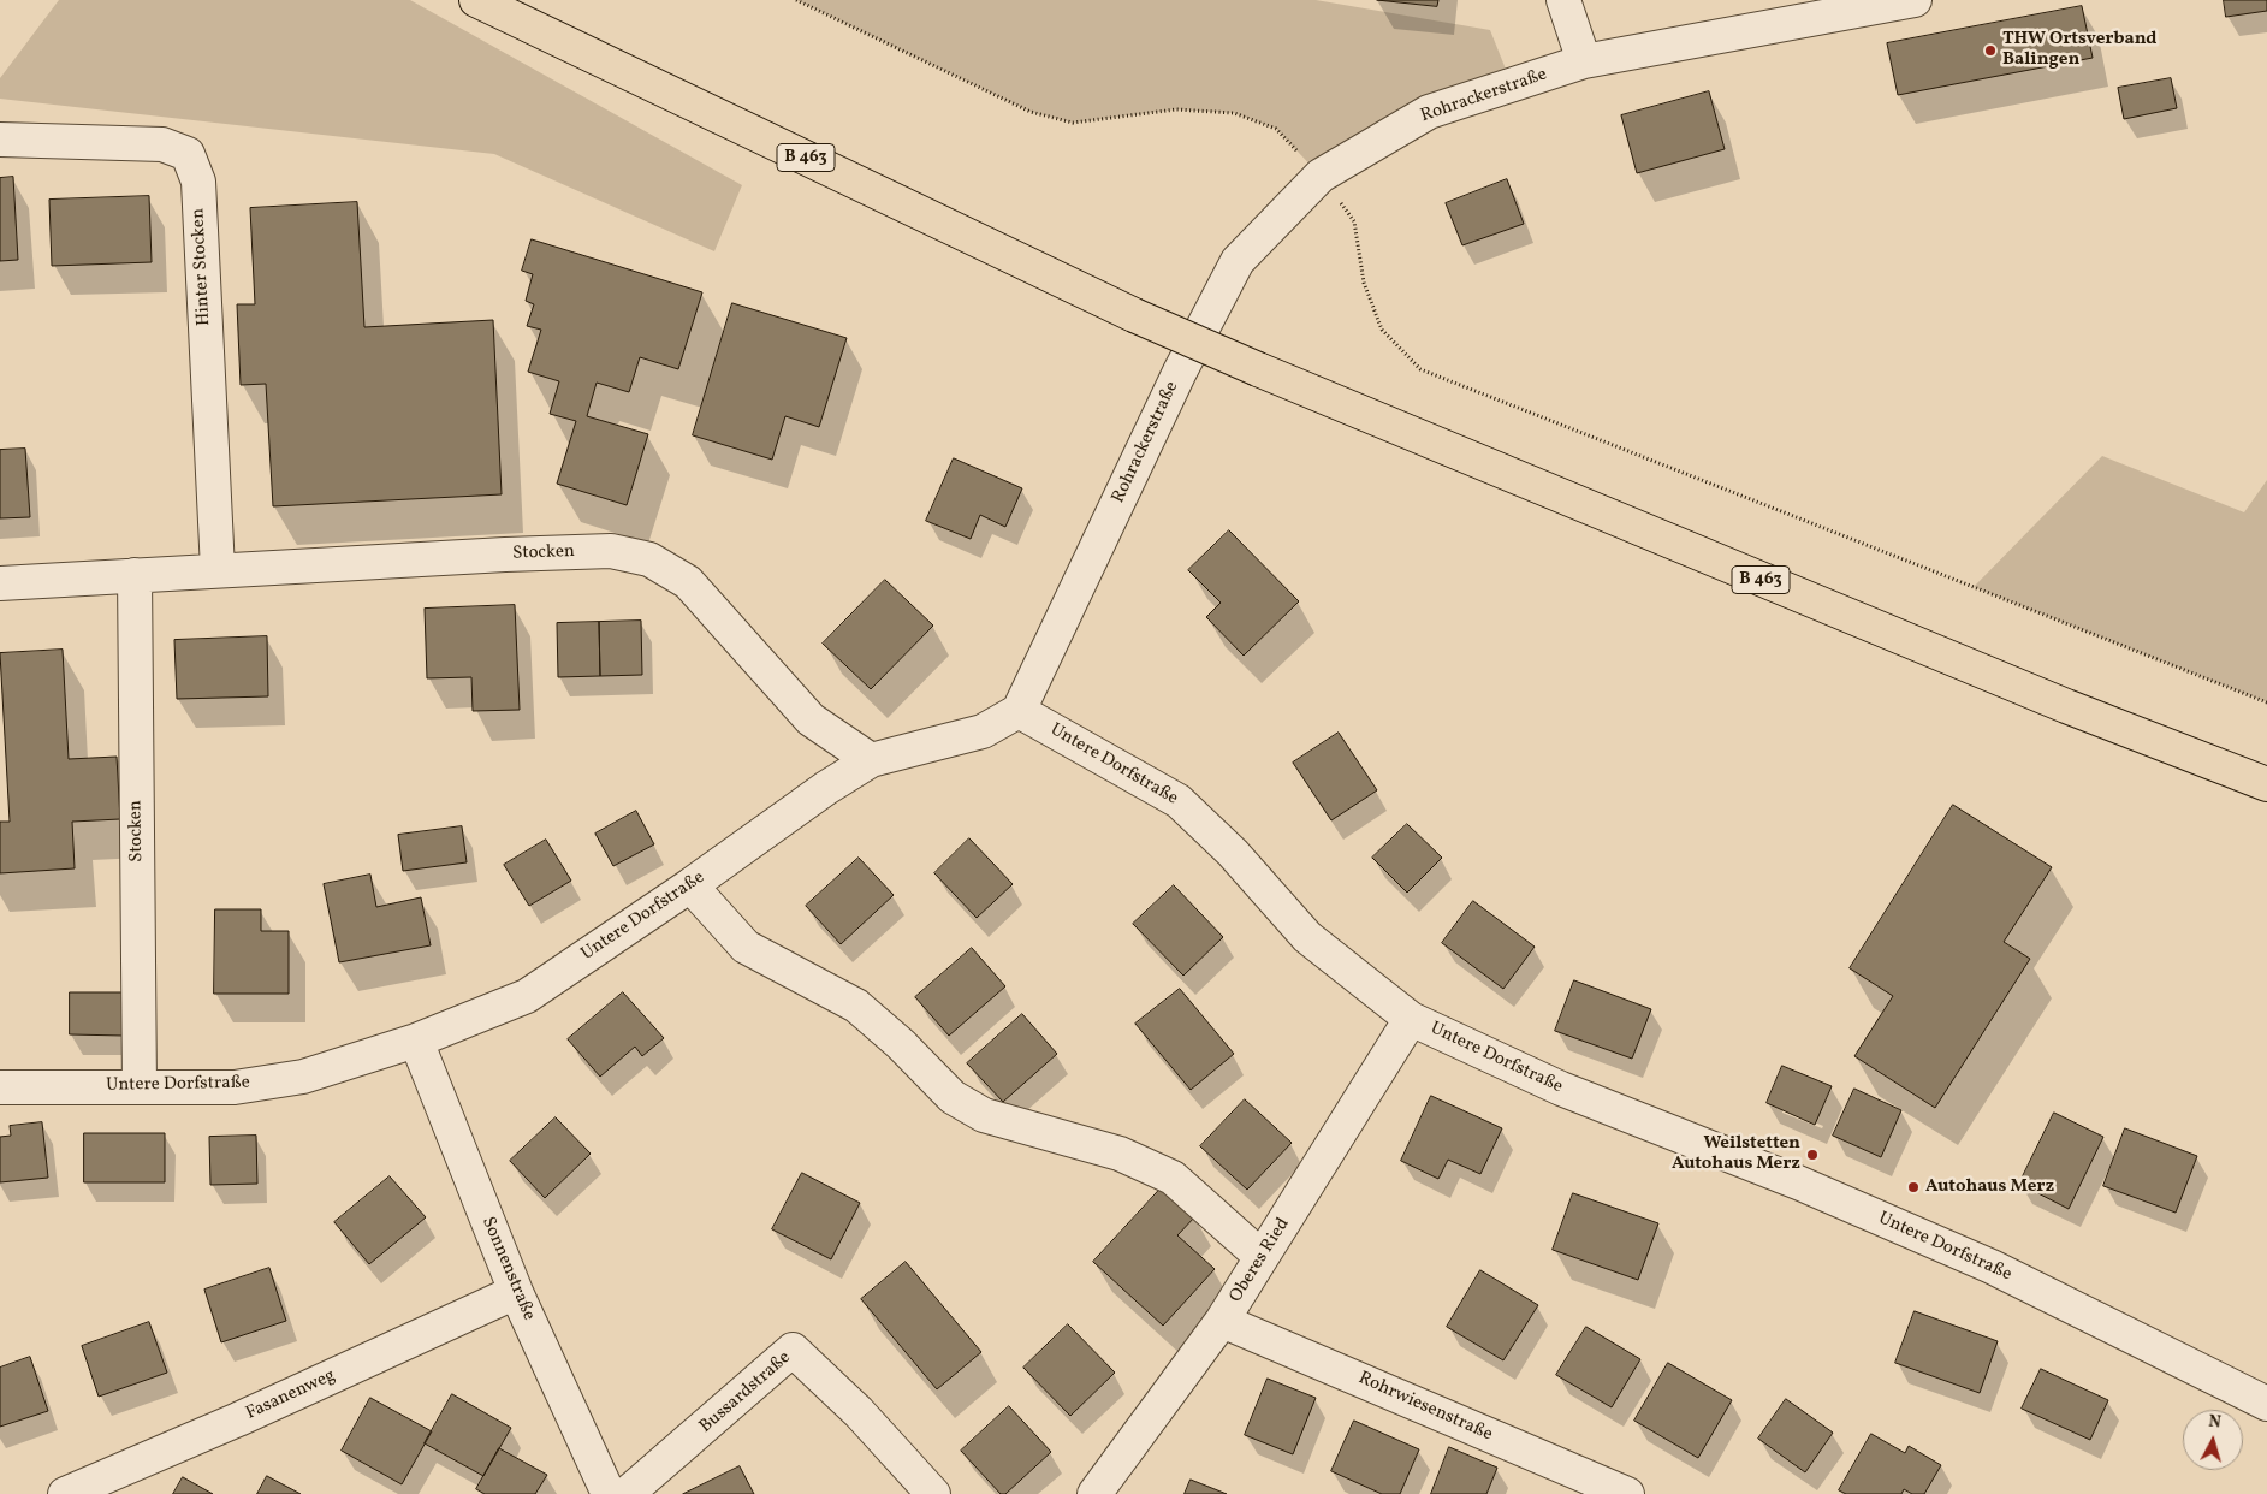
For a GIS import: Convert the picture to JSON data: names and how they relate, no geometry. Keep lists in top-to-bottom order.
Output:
{
  "streets": {
    "highway": ["B 463"],
    "street": [
      "Rohrackerstraße",
      "Hinter Stocken",
      "Stocken",
      "Untere Dorfstraße",
      "Oberes Ried",
      "Sonnenstraße",
      "Bussardstraße",
      "Fasanenweg",
      "Rohrwiesenstraße"
    ]
  },
  "crossings": [
    ["Rohrackerstraße", "Untere Dorfstraße"],
    ["Hinter Stocken", "Stocken"],
    ["Stocken", "Untere Dorfstraße"],
    ["Untere Dorfstraße", "Oberes Ried"],
    ["Untere Dorfstraße", "Sonnenstraße"],
    ["Oberes Ried", "Rohrwiesenstraße"],
    ["Sonnenstraße", "Fasanenweg"]
  ],
  "places": ["THW Ortsverband Balingen", "Weilstetten Autohaus Merz", "Autohaus Merz"],
  "north": "top"
}
